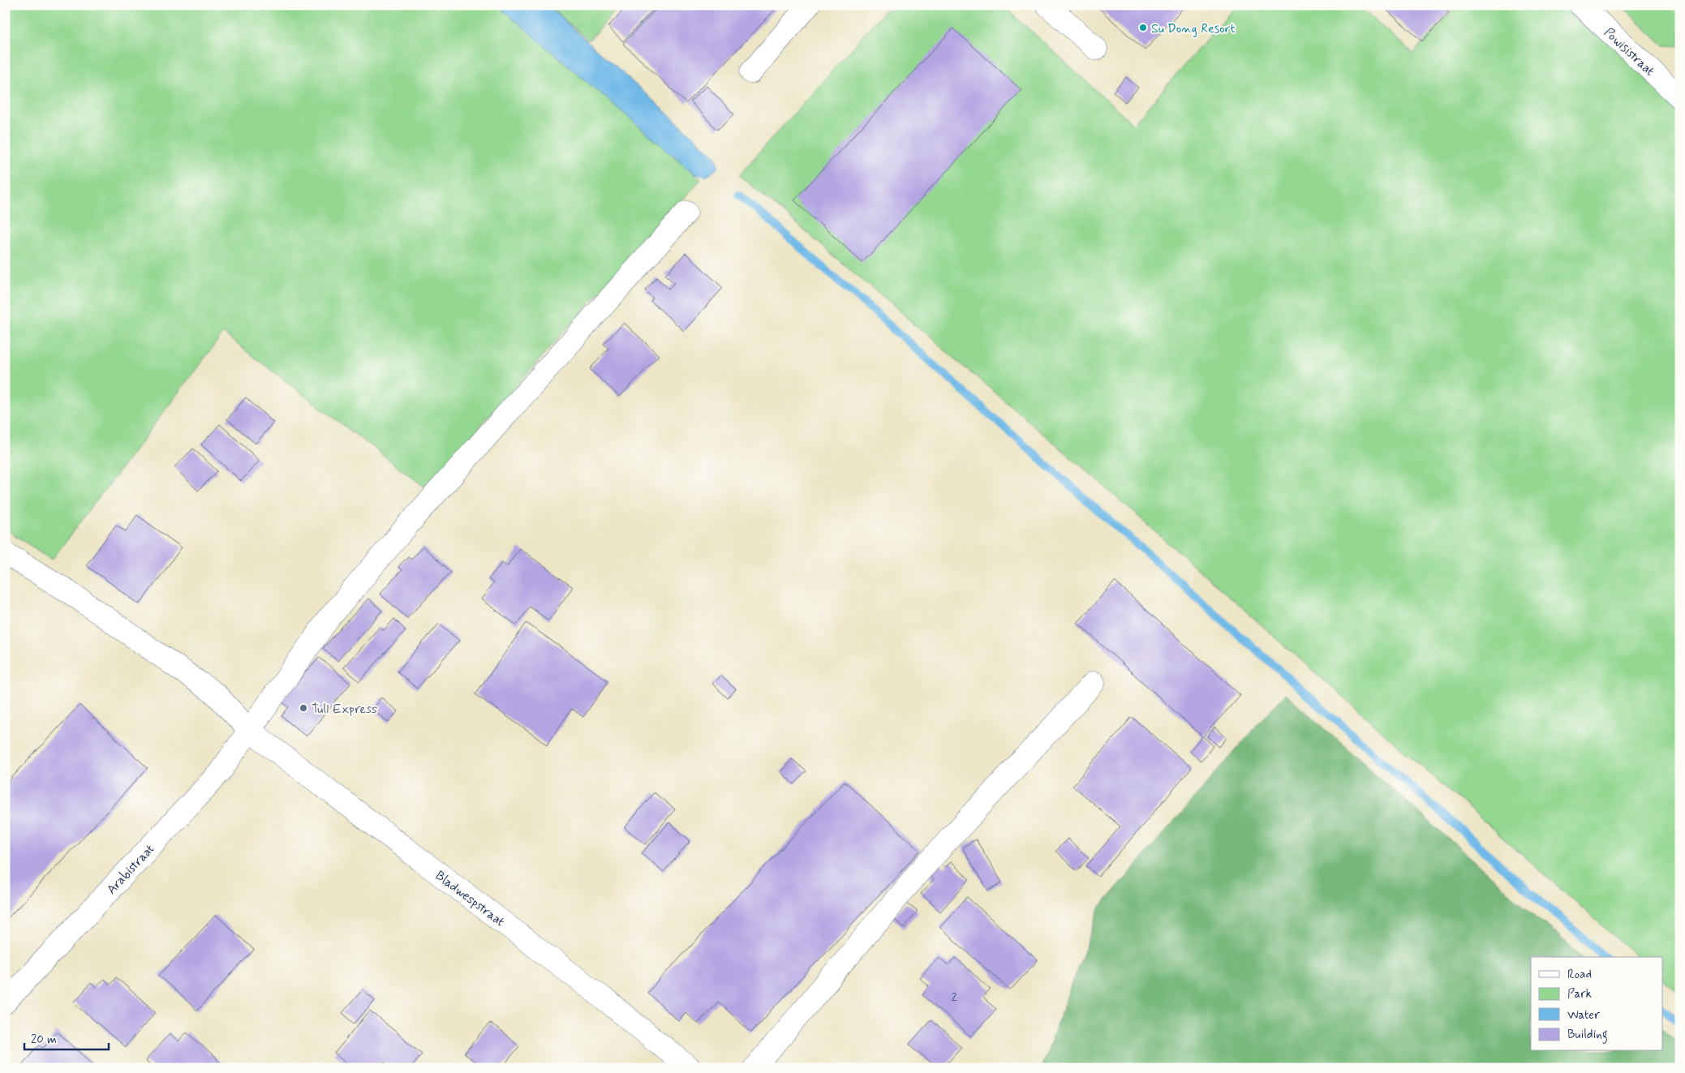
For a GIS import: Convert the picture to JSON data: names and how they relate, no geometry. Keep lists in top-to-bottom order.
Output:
{
  "streets": {
    "street": ["Powisistraat", "Arabistraat", "Bladwespstraat"]
  },
  "crossings": [
    ["Arabistraat", "Bladwespstraat"]
  ],
  "places": ["Su Dong Resort", "Tull Express"],
  "house_numbers": ["2"],
  "legend": [
    "Road",
    "Park",
    "Water",
    "Building"
  ],
  "scale_bar": "20 m"
}
